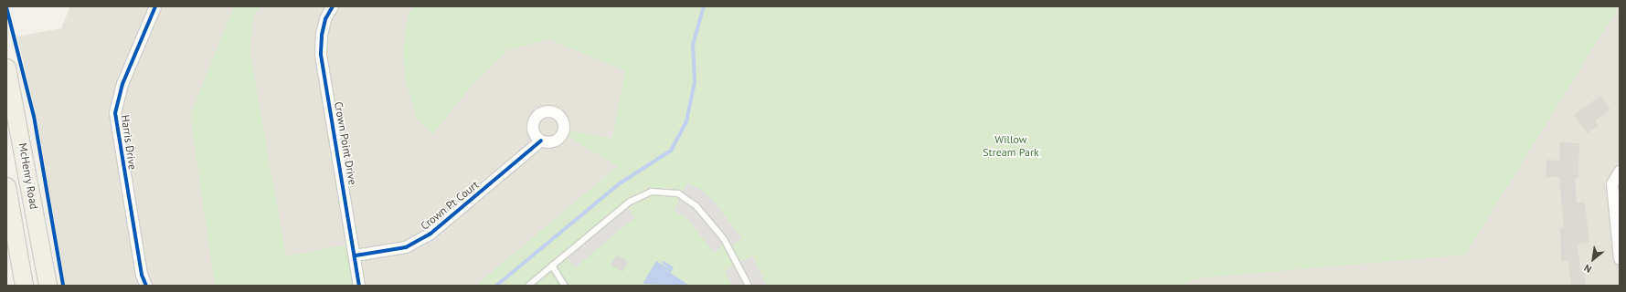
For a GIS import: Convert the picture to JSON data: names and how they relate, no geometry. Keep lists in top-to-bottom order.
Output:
{
  "streets": {
    "main road": ["McHenry Road"],
    "street": ["Harris Drive", "Crown Point Drive", "Crown Pt Court"]
  },
  "crossings": [
    ["Crown Point Drive", "Crown Pt Court"]
  ],
  "parks": ["Willow Stream Park"],
  "north": "bottom left"
}
